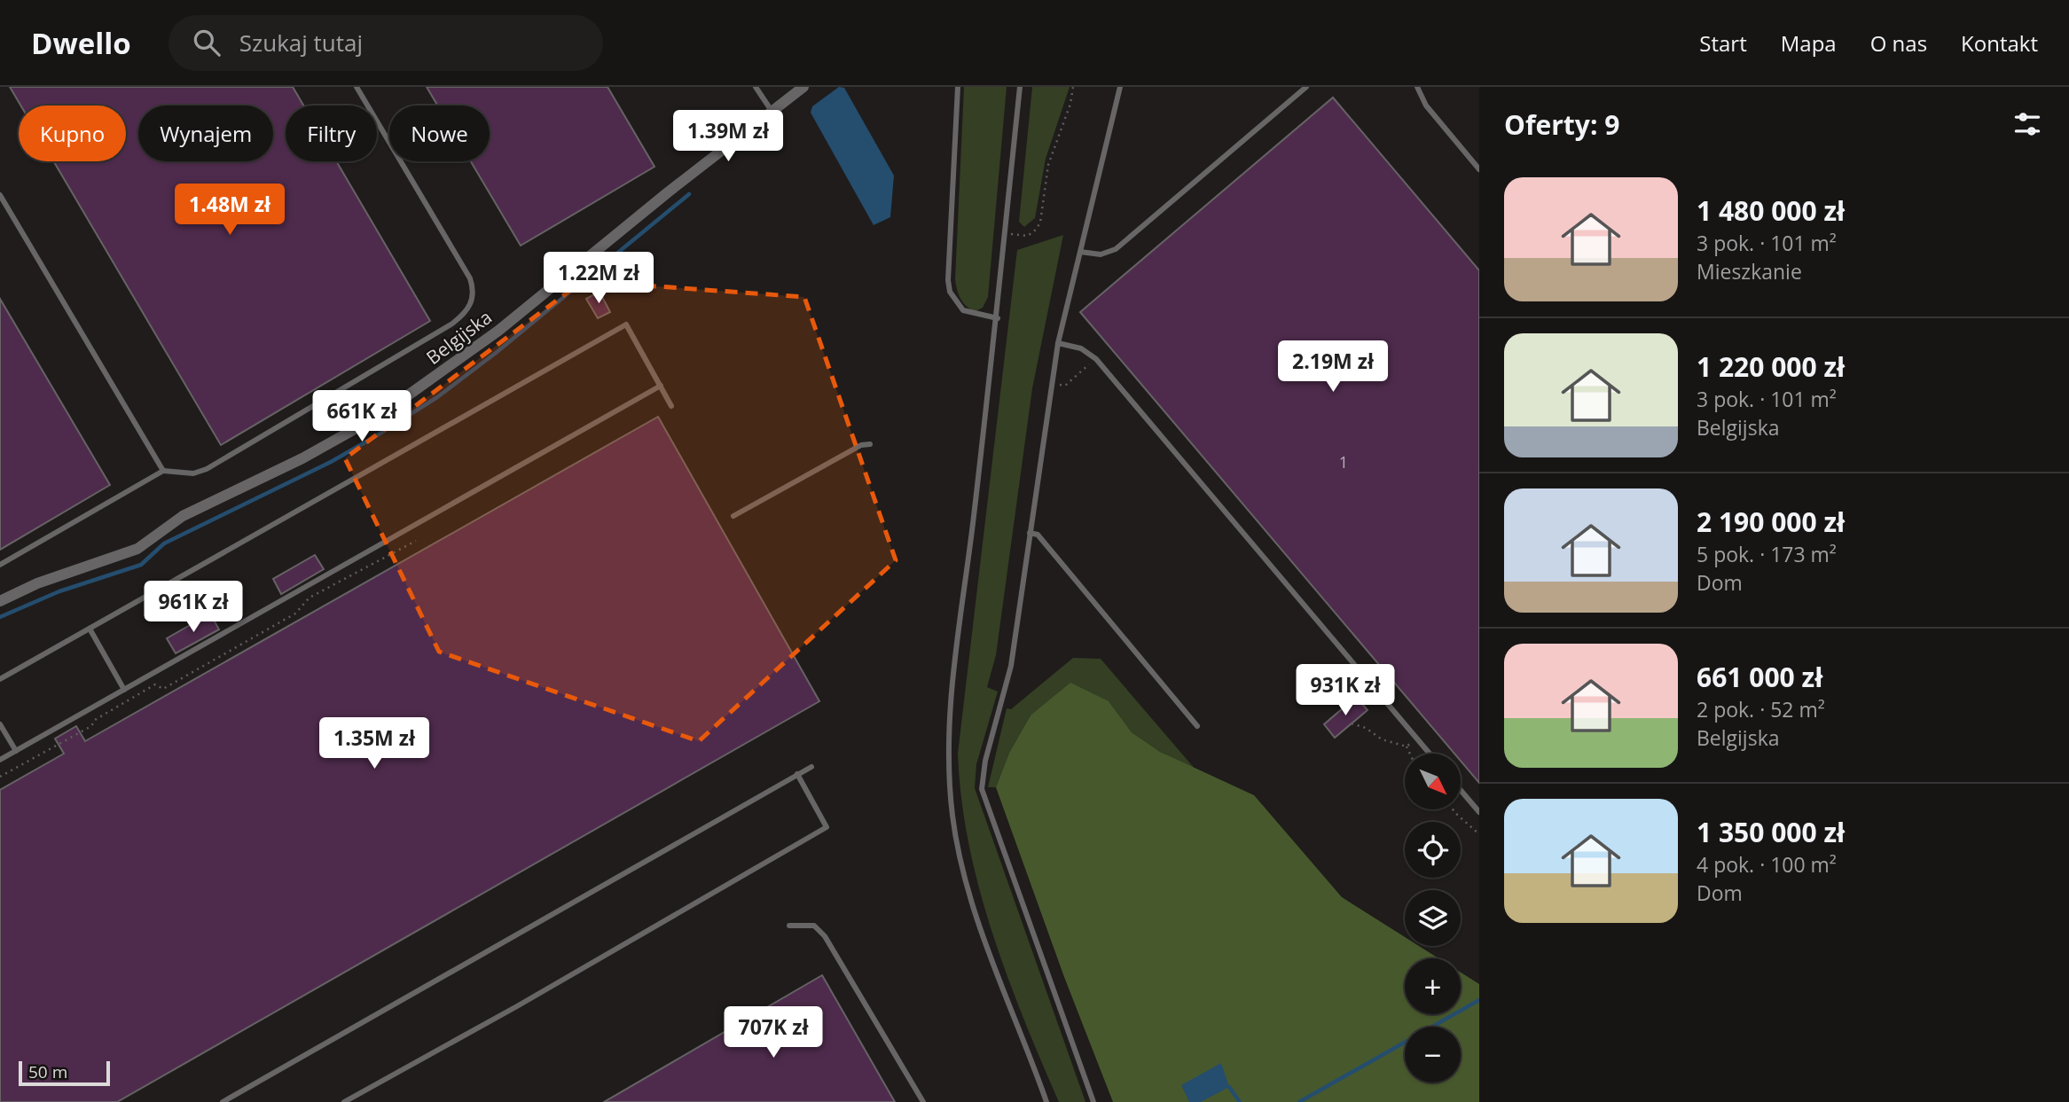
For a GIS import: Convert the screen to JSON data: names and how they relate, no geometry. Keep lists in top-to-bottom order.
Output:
{
  "streets": {
    "street": ["Belgijska"]
  },
  "house_numbers": ["1"],
  "scale_bar": "50 m",
  "north": "bottom right",
  "page": {
    "header": "Dwello",
    "search": "Szukaj tutaj",
    "nav": [
      "Start",
      "Mapa",
      "O nas",
      "Kontakt"
    ],
    "heading": "Oferty: 9",
    "chip": [
      "Kupno",
      "Wynajem",
      "Filtry",
      "Nowe"
    ],
    "price": [
      "1.39M zł",
      "1.48M zł",
      "1.22M zł",
      "2.19M zł",
      "661K zł",
      "961K zł",
      "931K zł",
      "1.35M zł",
      "707K zł"
    ],
    "list": [
      {
        "name": "1 480 000 zł",
        "note": "3 pok. · 101 m² · Mieszkanie"
      },
      {
        "name": "1 220 000 zł",
        "note": "3 pok. · 101 m² · Belgijska"
      },
      {
        "name": "2 190 000 zł",
        "note": "5 pok. · 173 m² · Dom"
      },
      {
        "name": "661 000 zł",
        "note": "2 pok. · 52 m² · Belgijska"
      },
      {
        "name": "1 350 000 zł",
        "note": "4 pok. · 100 m² · Dom"
      }
    ],
    "map_buttons": ["+", "−"],
    "scale": "50 m"
  }
}
